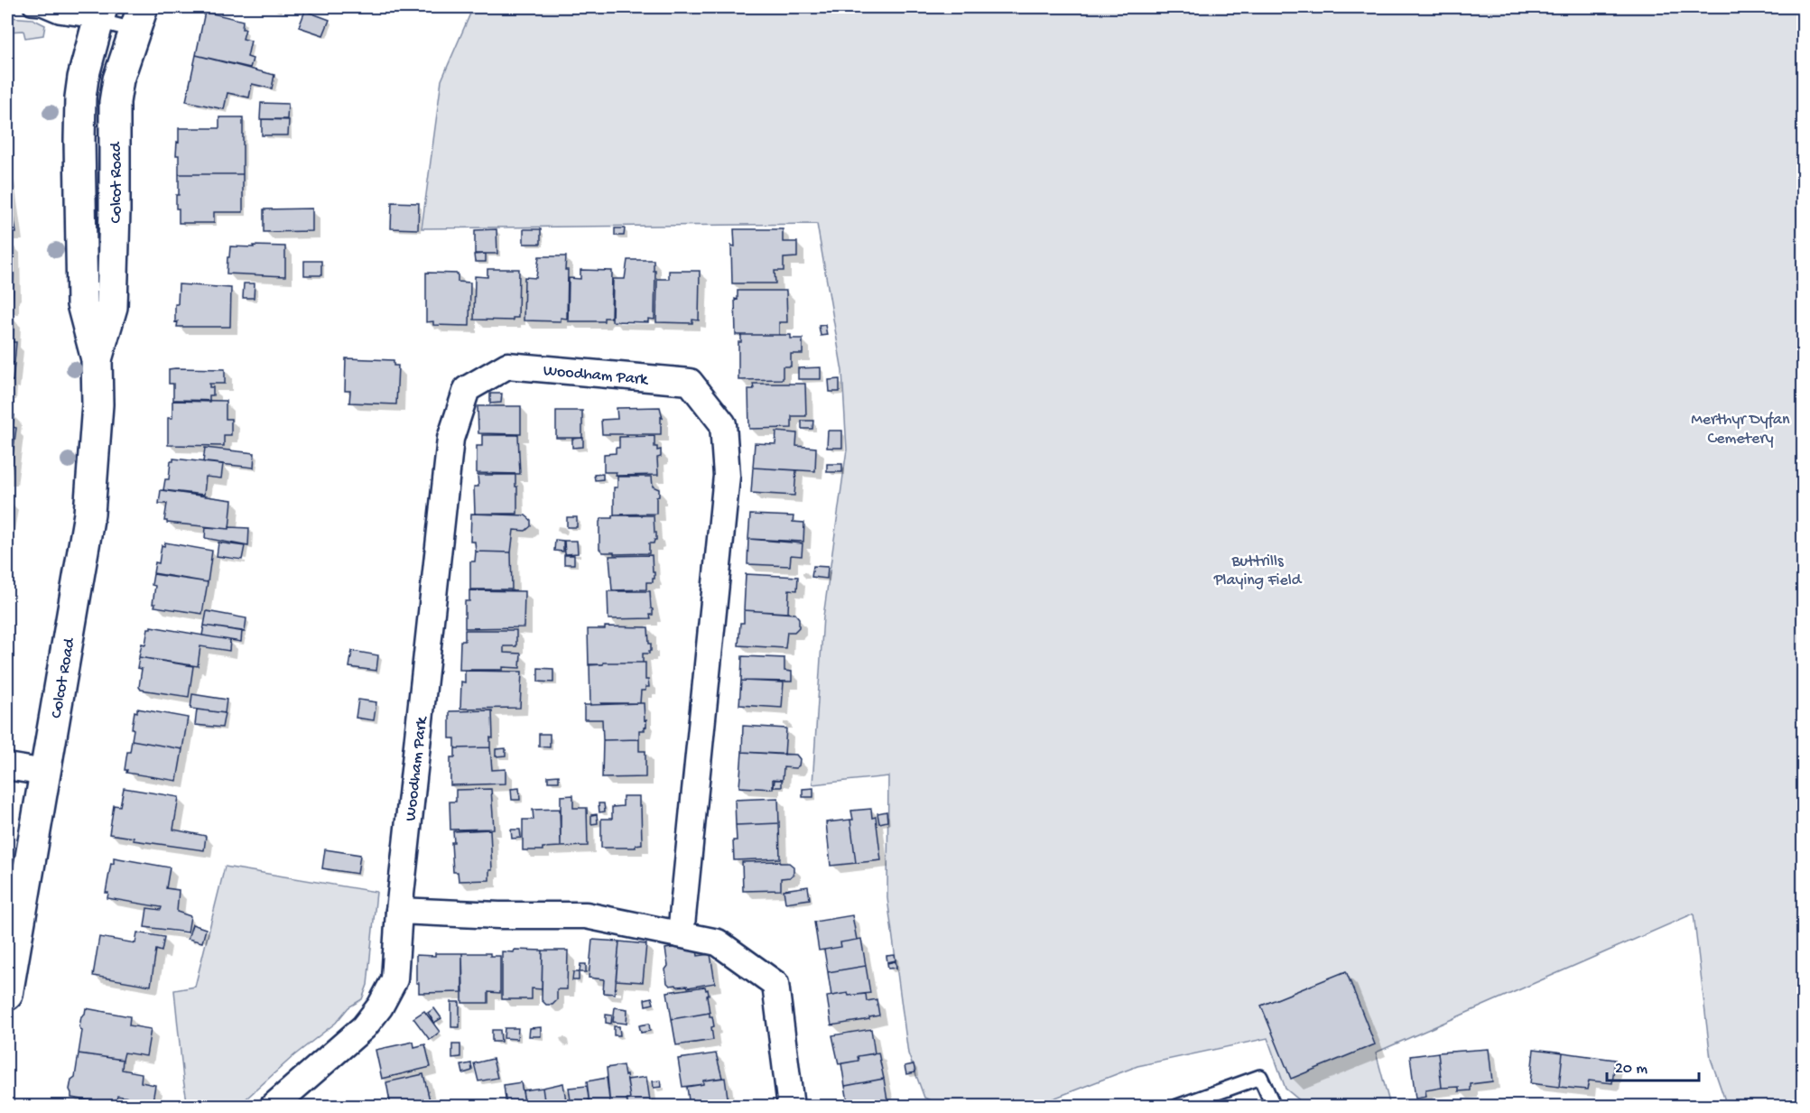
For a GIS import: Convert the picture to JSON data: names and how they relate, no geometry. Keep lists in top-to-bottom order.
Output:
{
  "streets": {
    "main road": ["Colcot Road"],
    "street": ["Woodham Park"]
  },
  "parks": ["Merthyr Dyfan Cemetery", "Buttrills Playing Field"],
  "scale_bar": "20 m"
}
